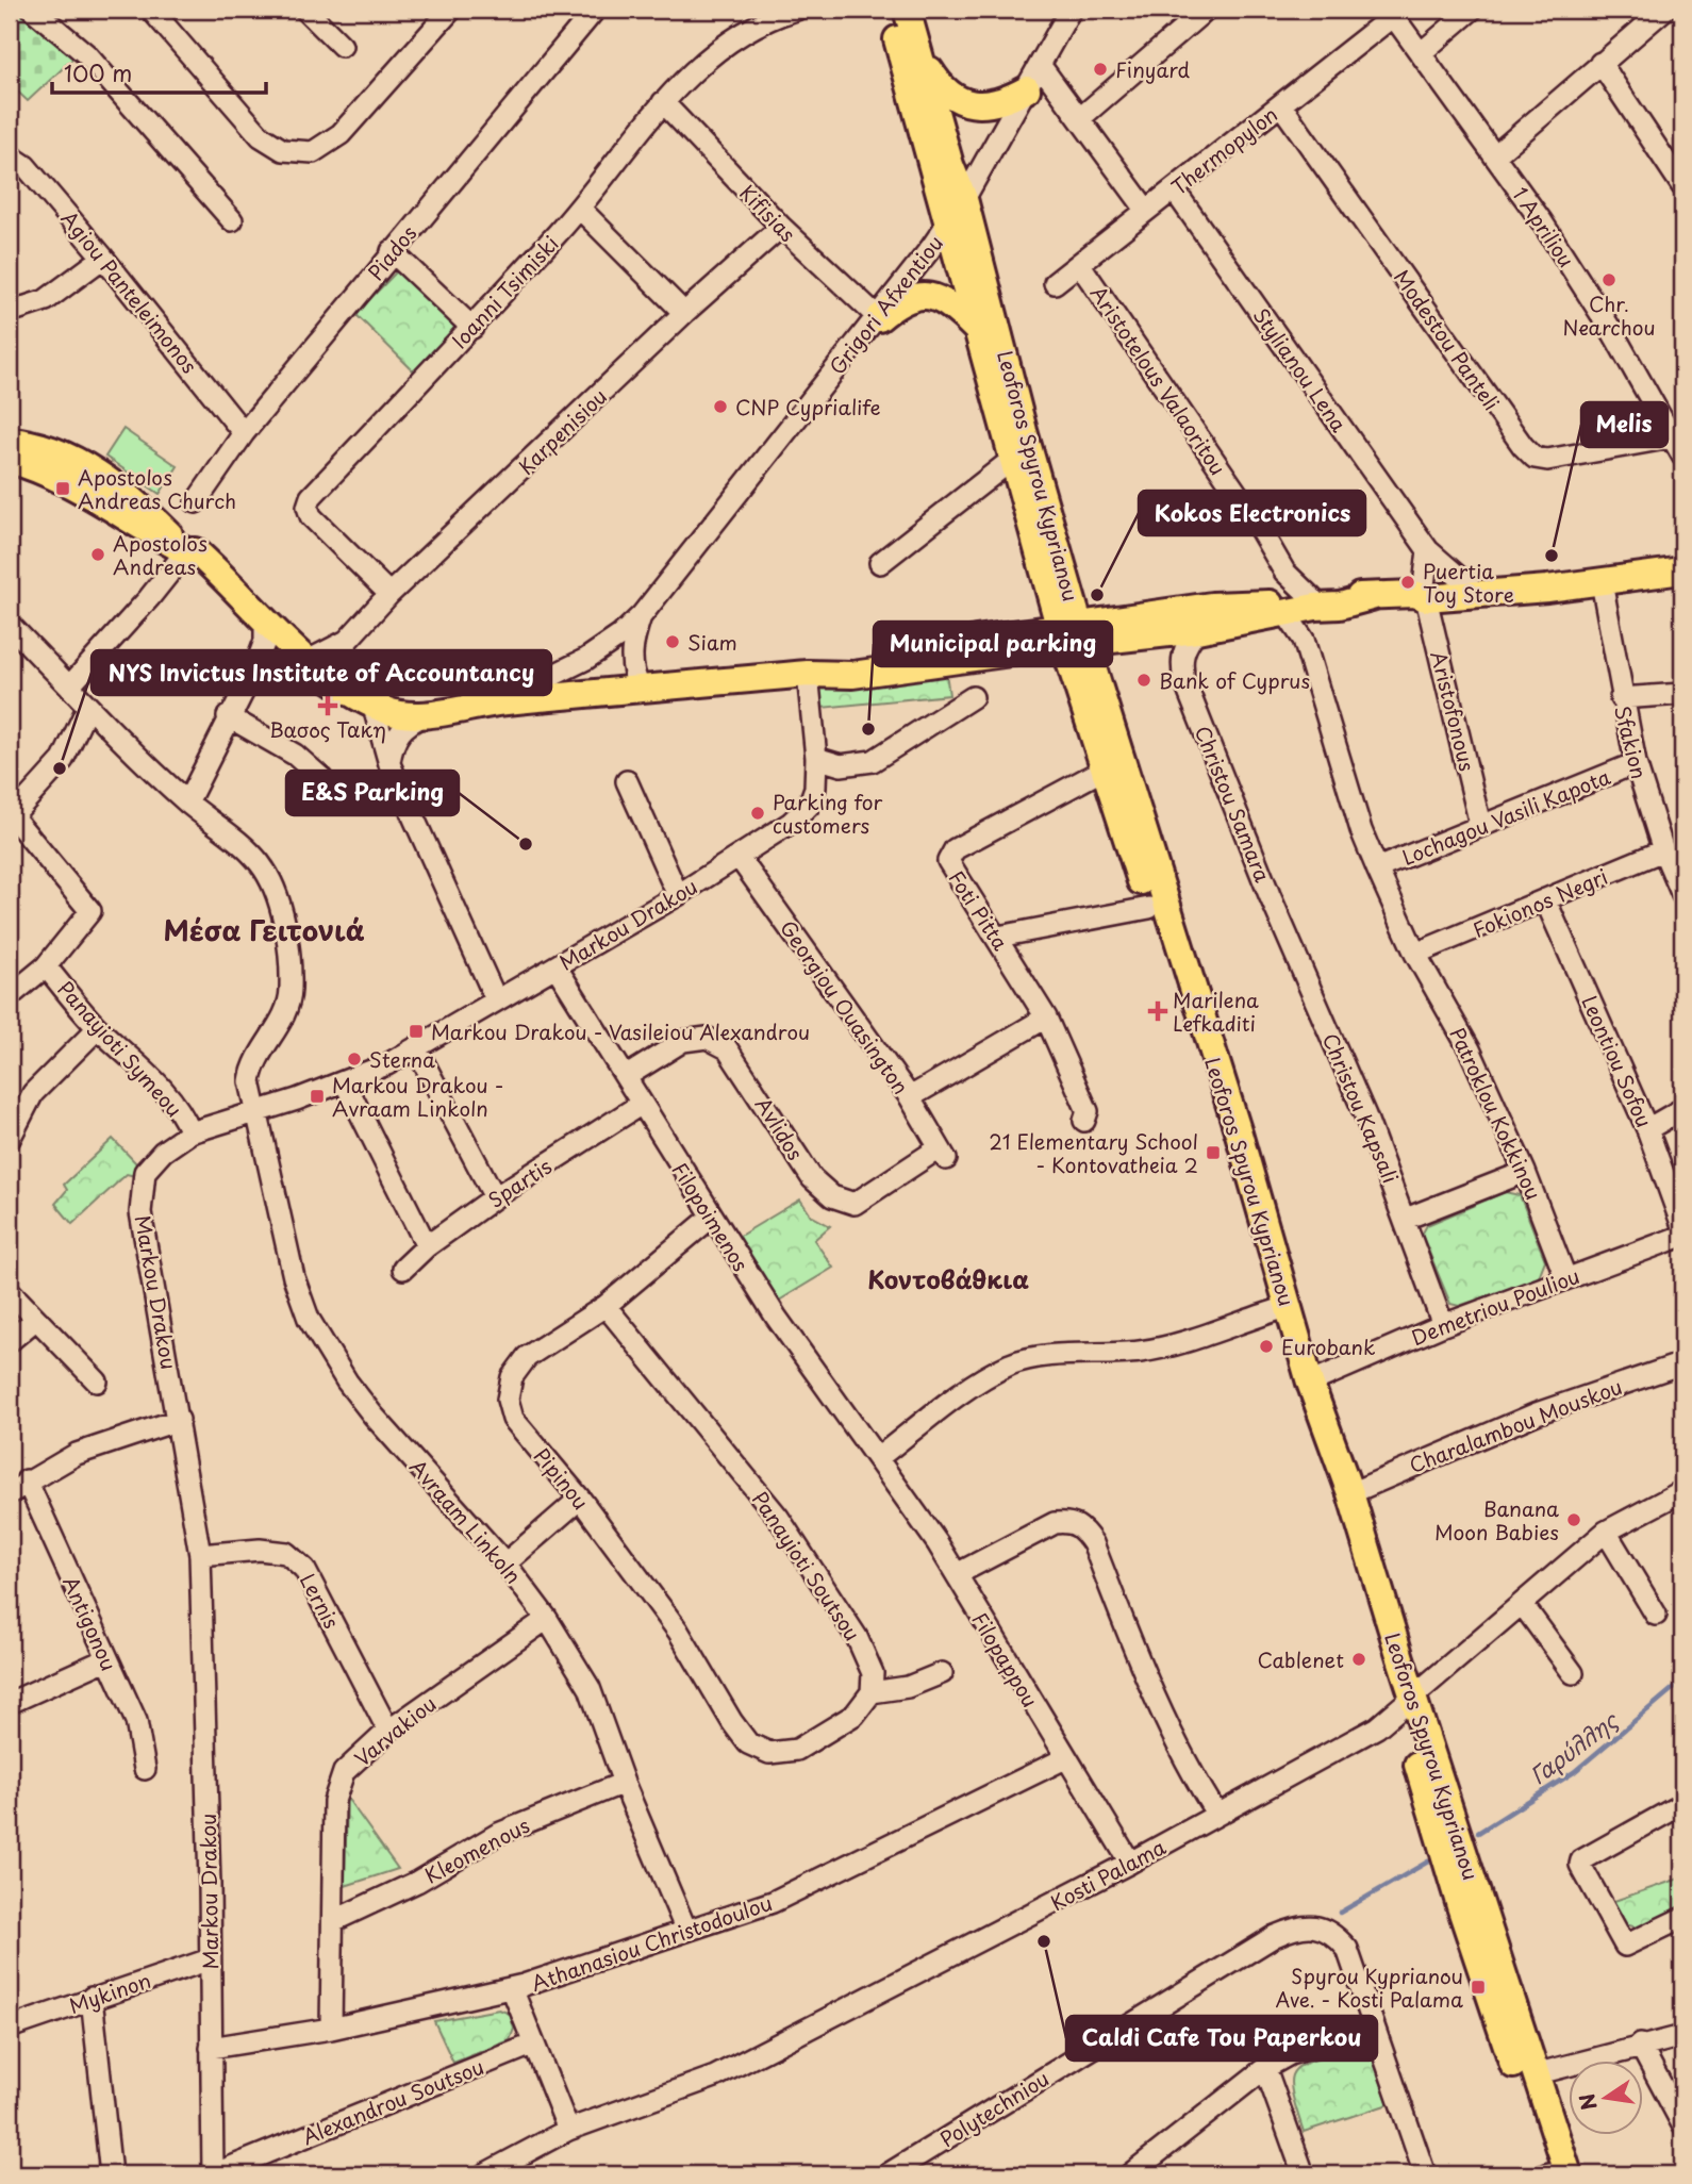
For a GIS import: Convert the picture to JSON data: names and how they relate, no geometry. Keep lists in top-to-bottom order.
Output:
{
  "streets": {
    "main road": ["Leoforos Spyrou Kyprianou"],
    "street": [
      "Thermopylon",
      "Kifisias",
      "1 Apriliou",
      "Piados",
      "Agiou Panteleimonos",
      "Ioanni Tsimiski",
      "Grigori Afxentiou",
      "Modestou Panteli",
      "Stylianou Lena",
      "Aristotelous Valaoritou",
      "Karpenisiou",
      "Aristofonous",
      "Sfakion",
      "Christou Samara",
      "Lochagou Vasili Kapota",
      "Fokionos Negri",
      "Foti Pitta",
      "Markou Drakou",
      "Georgiou Ouasington",
      "Panayioti Symeou",
      "Leontiou Sofou",
      "Christou Kapsali",
      "Patroklou Kokkinou",
      "Avlidos",
      "Spartis",
      "Filopoimenos",
      "Demetriou Pouliou",
      "Charalambou Mouskou",
      "Pipinou",
      "Avraam Linkoln",
      "Panayioti Soutsou",
      "Lernis",
      "Antigonou",
      "Filopappou",
      "Varvakiou",
      "Kleomenous",
      "Kosti Palama",
      "Athanasiou Christodoulou",
      "Mykinon",
      "Alexandrou Soutsou",
      "Polytechniou"
    ]
  },
  "crossings": [
    ["Thermopylon", "1 Apriliou"],
    ["Thermopylon", "Modestou Panteli"],
    ["Thermopylon", "Stylianou Lena"],
    ["Thermopylon", "Aristotelous Valaoritou"],
    ["Kifisias", "Ioanni Tsimiski"],
    ["Kifisias", "Grigori Afxentiou"],
    ["Kifisias", "Karpenisiou"],
    ["1 Apriliou", "Modestou Panteli"],
    ["Piados", "Agiou Panteleimonos"],
    ["Ioanni Tsimiski", "Karpenisiou"],
    ["Grigori Afxentiou", "Leoforos Spyrou Kyprianou"],
    ["Leoforos Spyrou Kyprianou", "Foti Pitta"],
    ["Leoforos Spyrou Kyprianou", "Demetriou Pouliou"],
    ["Leoforos Spyrou Kyprianou", "Charalambou Mouskou"],
    ["Leoforos Spyrou Kyprianou", "Kosti Palama"],
    ["Aristofonous", "Lochagou Vasili Kapota"],
    ["Sfakion", "Lochagou Vasili Kapota"],
    ["Sfakion", "Fokionos Negri"],
    ["Christou Samara", "Christou Kapsali"],
    ["Fokionos Negri", "Leontiou Sofou"],
    ["Fokionos Negri", "Patroklou Kokkinou"],
    ["Markou Drakou", "Georgiou Ouasington"],
    ["Markou Drakou", "Panayioti Symeou"],
    ["Markou Drakou", "Filopoimenos"],
    ["Markou Drakou", "Avraam Linkoln"],
    ["Markou Drakou", "Lernis"],
    ["Markou Drakou", "Athanasiou Christodoulou"],
    ["Markou Drakou", "Mykinon"],
    ["Markou Drakou", "Alexandrou Soutsou"],
    ["Georgiou Ouasington", "Avlidos"],
    ["Christou Kapsali", "Demetriou Pouliou"],
    ["Patroklou Kokkinou", "Demetriou Pouliou"],
    ["Avlidos", "Filopoimenos"],
    ["Spartis", "Filopoimenos"],
    ["Filopoimenos", "Pipinou"],
    ["Filopoimenos", "Filopappou"],
    ["Pipinou", "Panayioti Soutsou"],
    ["Avraam Linkoln", "Varvakiou"],
    ["Avraam Linkoln", "Kleomenous"],
    ["Avraam Linkoln", "Athanasiou Christodoulou"],
    ["Lernis", "Varvakiou"],
    ["Filopappou", "Kosti Palama"],
    ["Filopappou", "Athanasiou Christodoulou"],
    ["Varvakiou", "Kleomenous"],
    ["Varvakiou", "Athanasiou Christodoulou"]
  ],
  "districts": ["Μέσα Γειτονιά", "Κοντοβάθκια"],
  "water": ["Γαρύλλης"],
  "places": {
    "other": [
      "Finyard",
      "Chr. Nearchou",
      "CNP Cyprialife",
      "Apostolos Andreas",
      "Melis",
      "Puertia Toy Store",
      "Kokos Electronics",
      "Siam",
      "Bank of Cyprus",
      "Municipal parking",
      "NYS Invictus Institute of Accountancy",
      "Parking for customers",
      "E&S Parking",
      "Sterna",
      "Eurobank",
      "Banana Moon Babies",
      "Cablenet",
      "Caldi Cafe Tou Paperkou"
    ],
    "transit": [
      "Apostolos Andreas Church",
      "Markou Drakou - Vasileiou Alexandrou",
      "Markou Drakou - Avraam Linkoln",
      "21 Elementary School - Kontovatheia 2",
      "Spyrou Kyprianou Ave. - Kosti Palama"
    ],
    "health": ["Βασος Τακη", "Marilena Lefkaditi"]
  },
  "scale_bar": "100 m",
  "north": "left"
}
